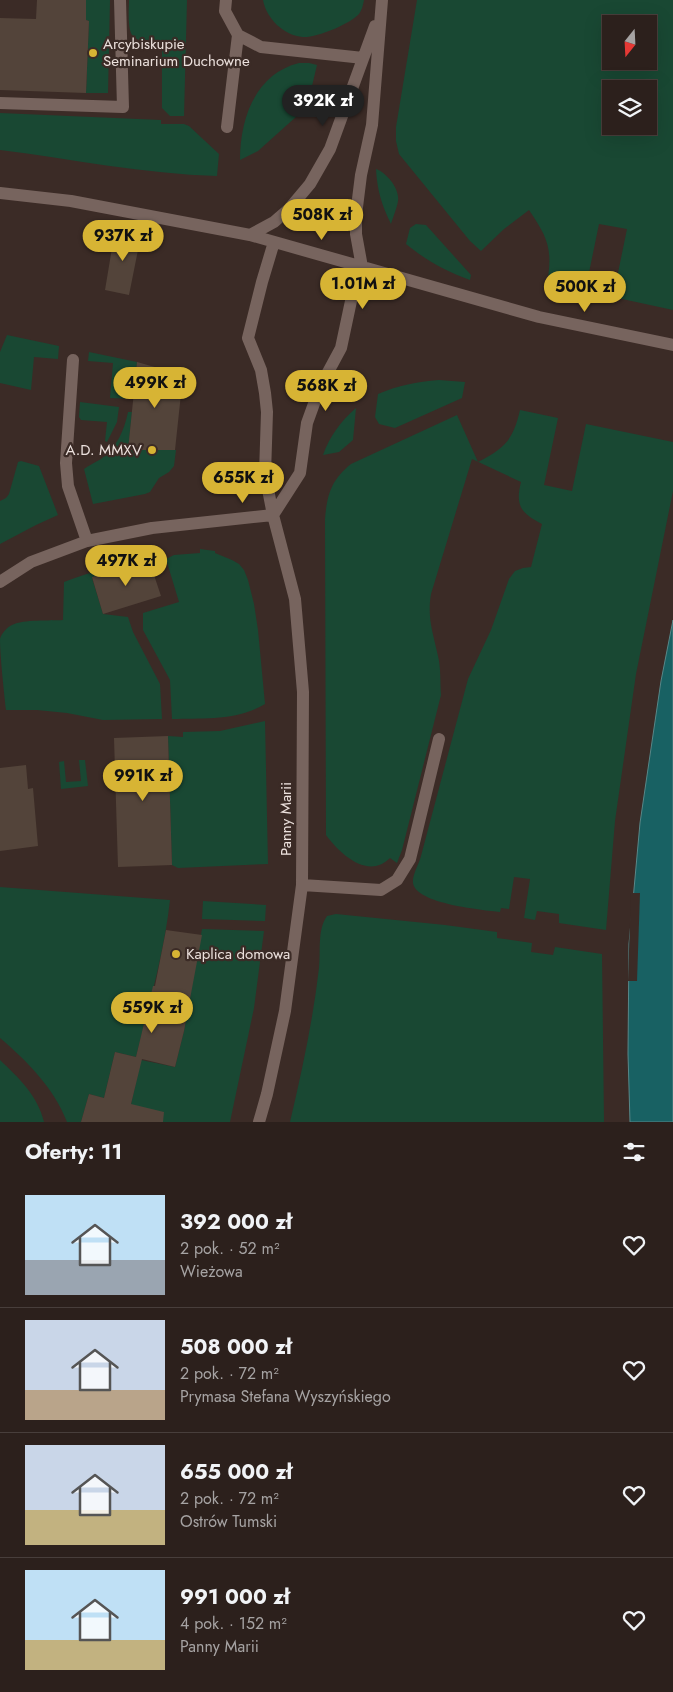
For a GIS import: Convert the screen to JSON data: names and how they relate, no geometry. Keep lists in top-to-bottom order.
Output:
{
  "streets": {
    "street": ["Panny Marii"]
  },
  "places": ["Arcybiskupie Seminarium Duchowne", "A.D. MMXV", "Kaplica domowa"],
  "north": "bottom",
  "page": {
    "price": [
      "392K zł",
      "508K zł",
      "937K zł",
      "1.01M zł",
      "500K zł",
      "499K zł",
      "568K zł",
      "655K zł",
      "497K zł",
      "991K zł",
      "559K zł"
    ],
    "heading": "Oferty: 11",
    "list": [
      {
        "name": "392 000 zł",
        "note": "2 pok. · 52 m² · Wieżowa"
      },
      {
        "name": "508 000 zł",
        "note": "2 pok. · 72 m² · Prymasa Stefana Wyszyńskiego"
      },
      {
        "name": "655 000 zł",
        "note": "2 pok. · 72 m² · Ostrów Tumski"
      },
      {
        "name": "991 000 zł",
        "note": "4 pok. · 152 m² · Panny Marii"
      }
    ]
  }
}
